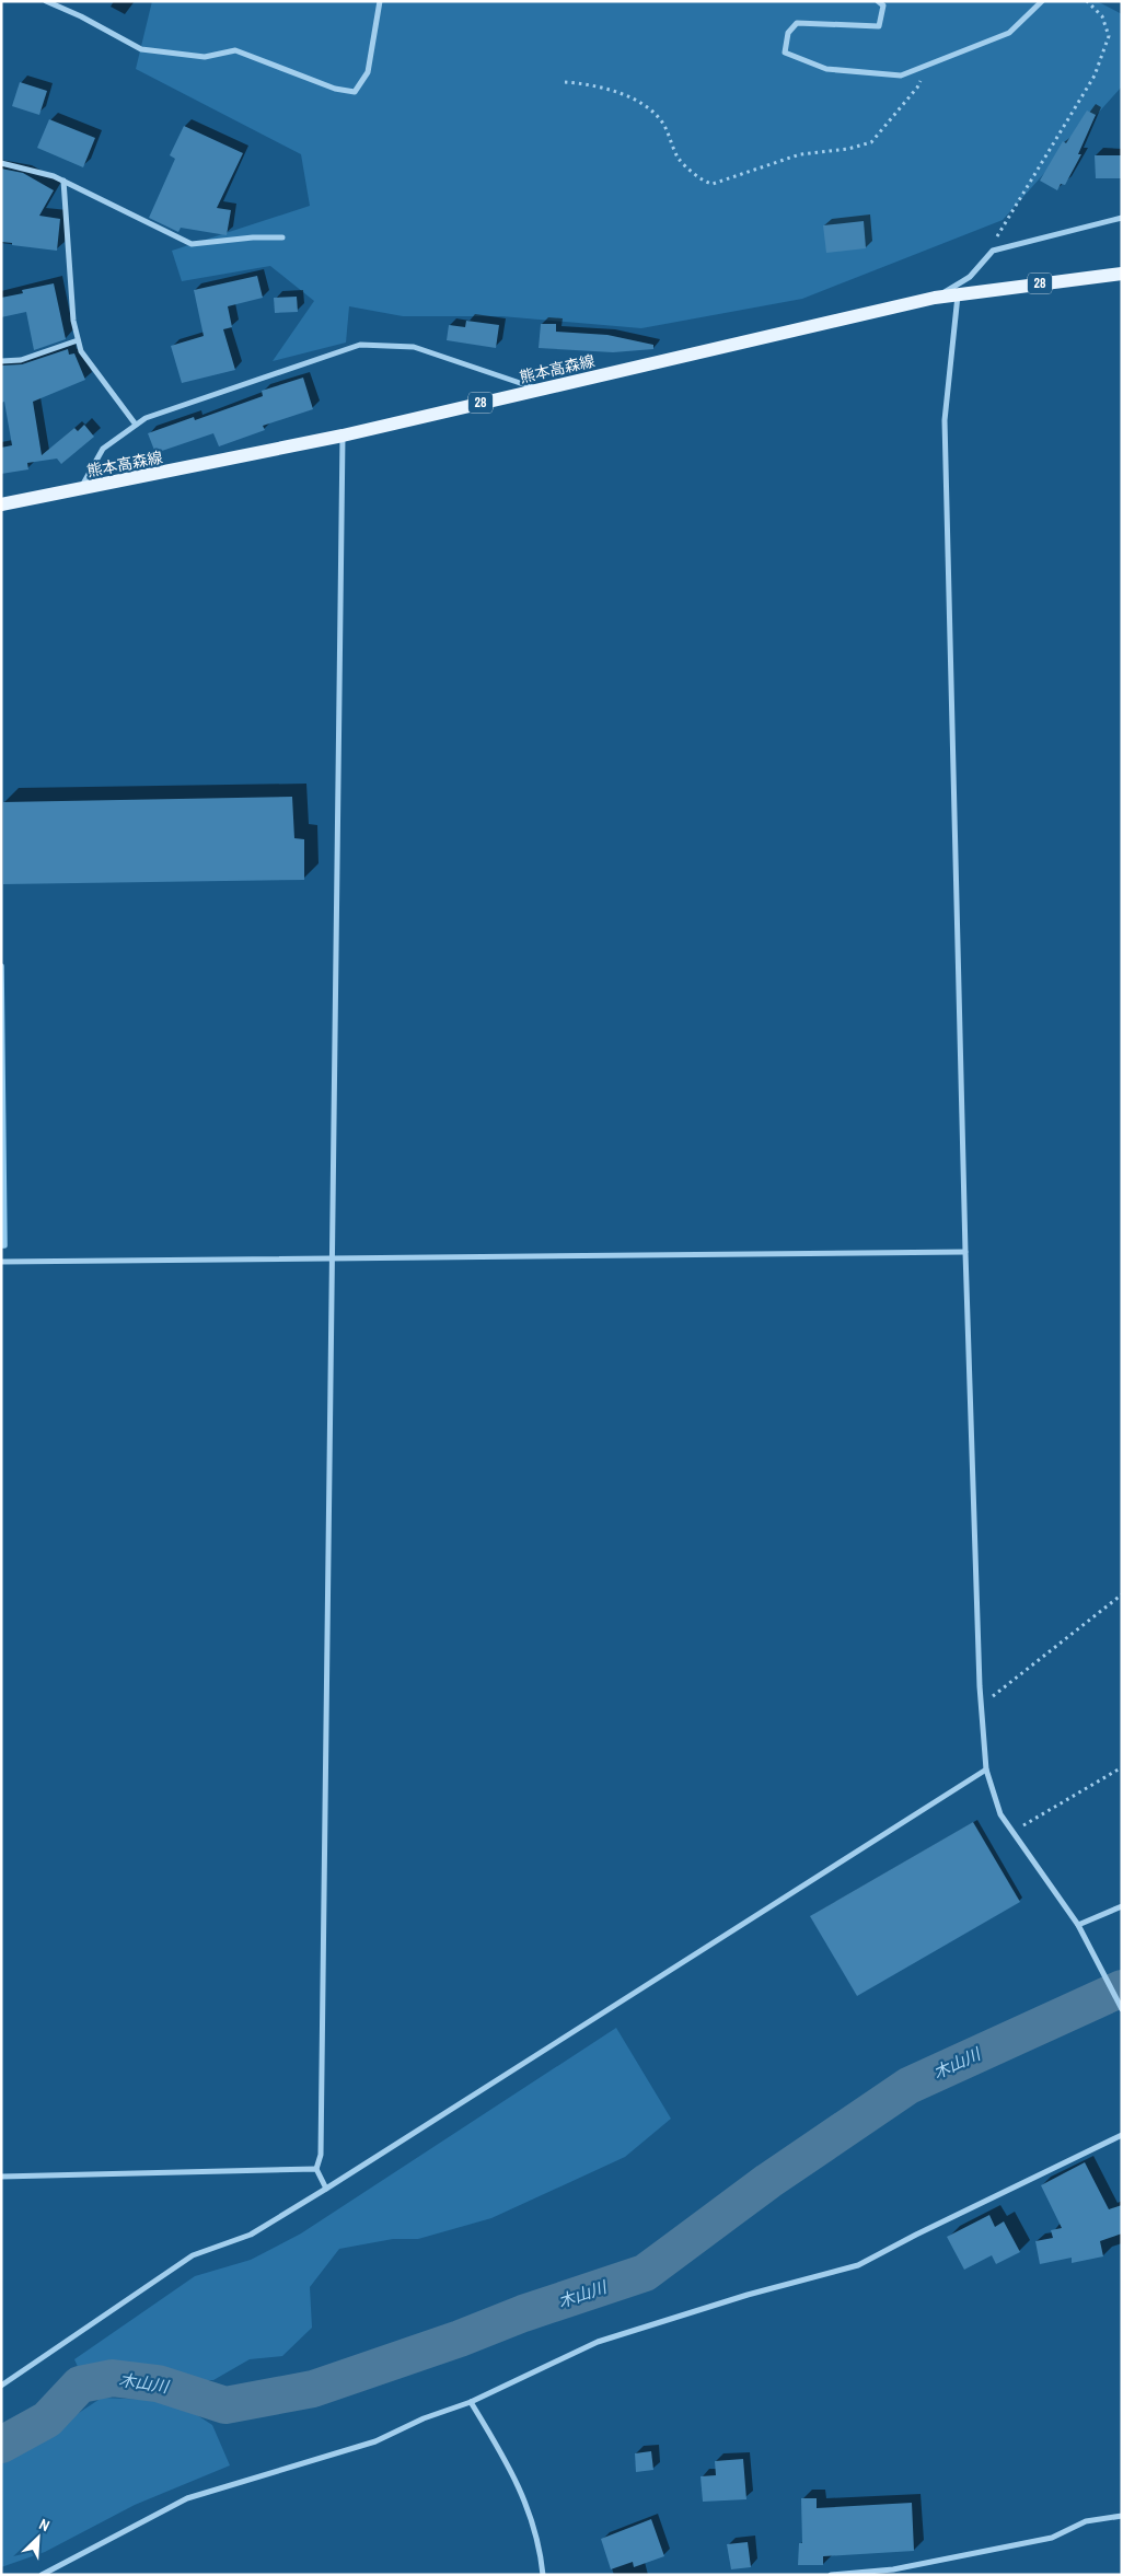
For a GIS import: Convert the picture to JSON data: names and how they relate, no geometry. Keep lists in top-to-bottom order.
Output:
{
  "streets": {
    "main road": ["28", "熊本高森線"]
  },
  "water": ["木山川"],
  "north": "top right"
}
